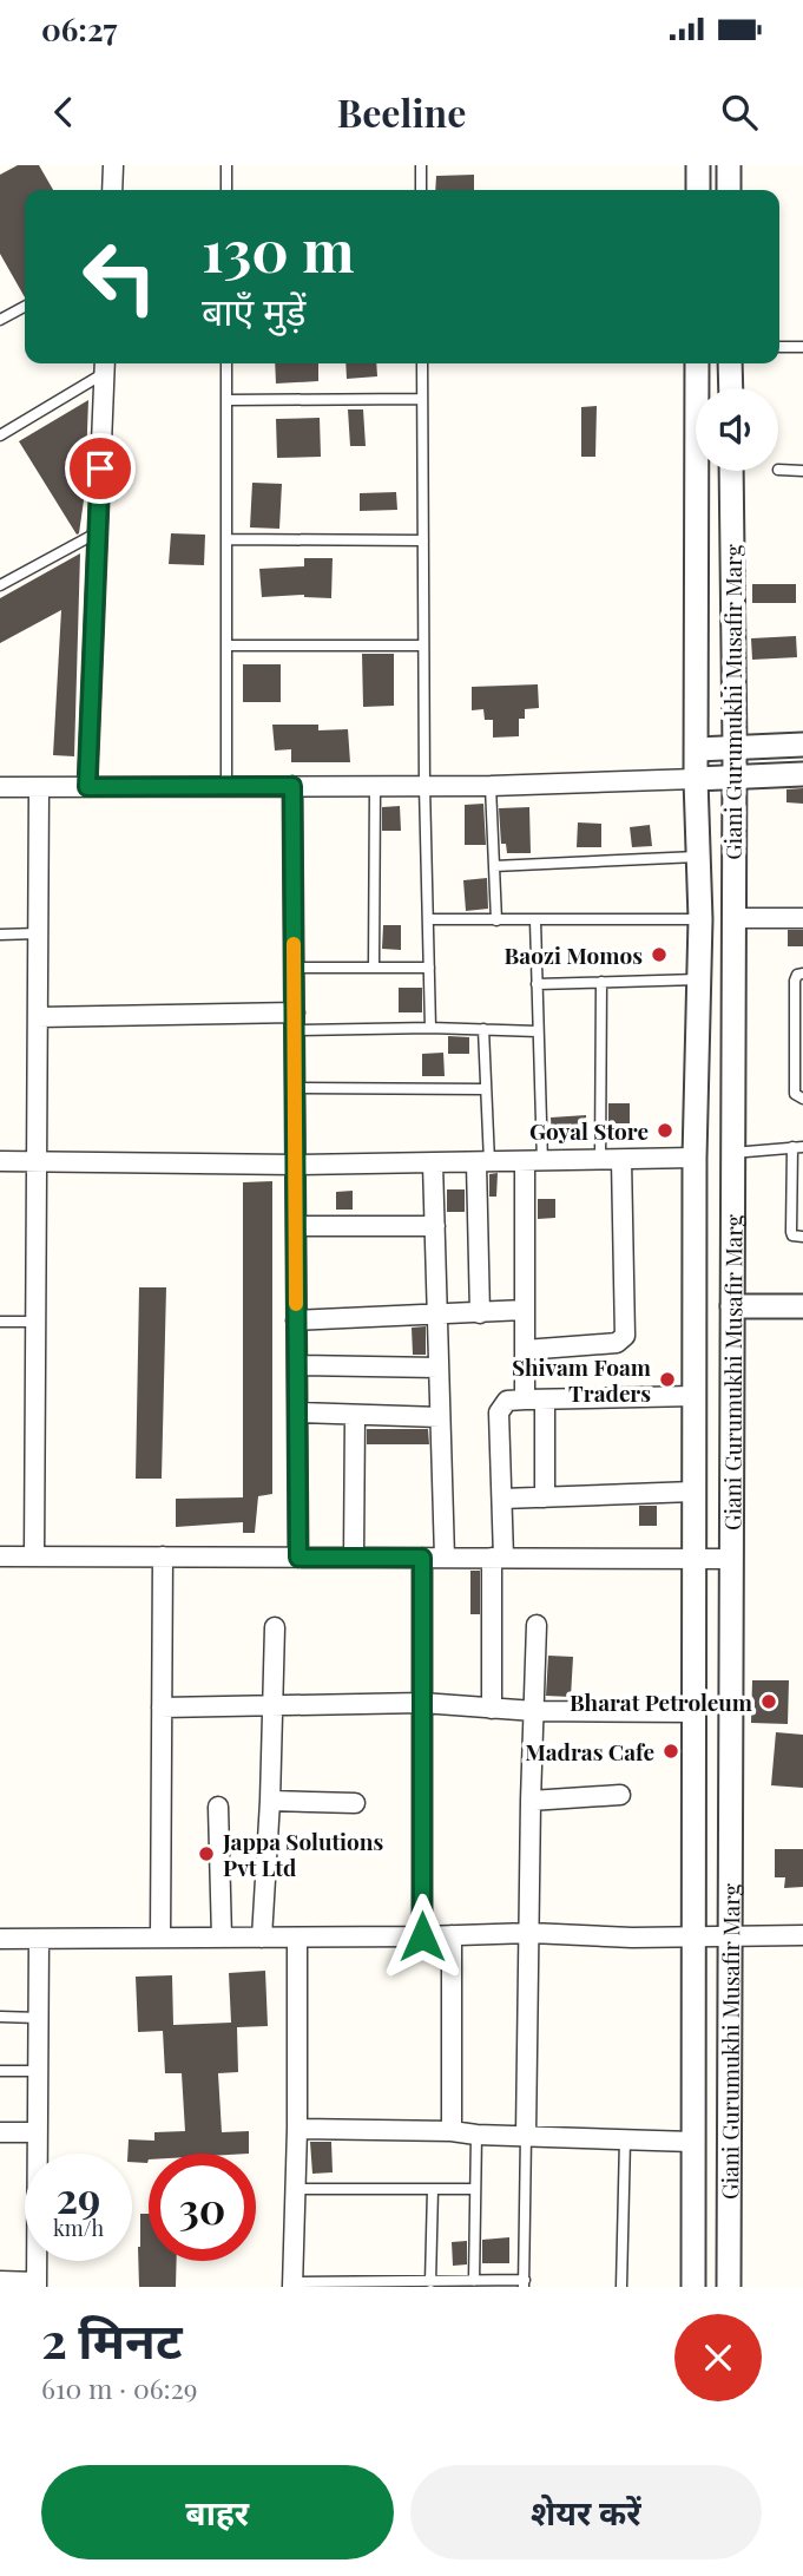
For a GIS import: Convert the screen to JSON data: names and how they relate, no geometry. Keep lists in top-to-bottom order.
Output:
{
  "streets": {
    "street": ["Giani Gurumukhi Musafir Marg"]
  },
  "places": [
    "Baozi Momos",
    "Goyal Store",
    "Shivam Foam Traders",
    "Bharat Petroleum",
    "Madras Cafe",
    "Jappa Solutions Pvt Ltd"
  ],
  "page": {
    "status": "06:27",
    "header": "Beeline",
    "turn": ["130 m", "बाएँ मुड़ें"],
    "speed": "29 km/h",
    "limit": "30",
    "heading": ["2 मिनट", "610 m · 06:29"],
    "buttons": ["बाहर", "शेयर करें"]
  }
}
